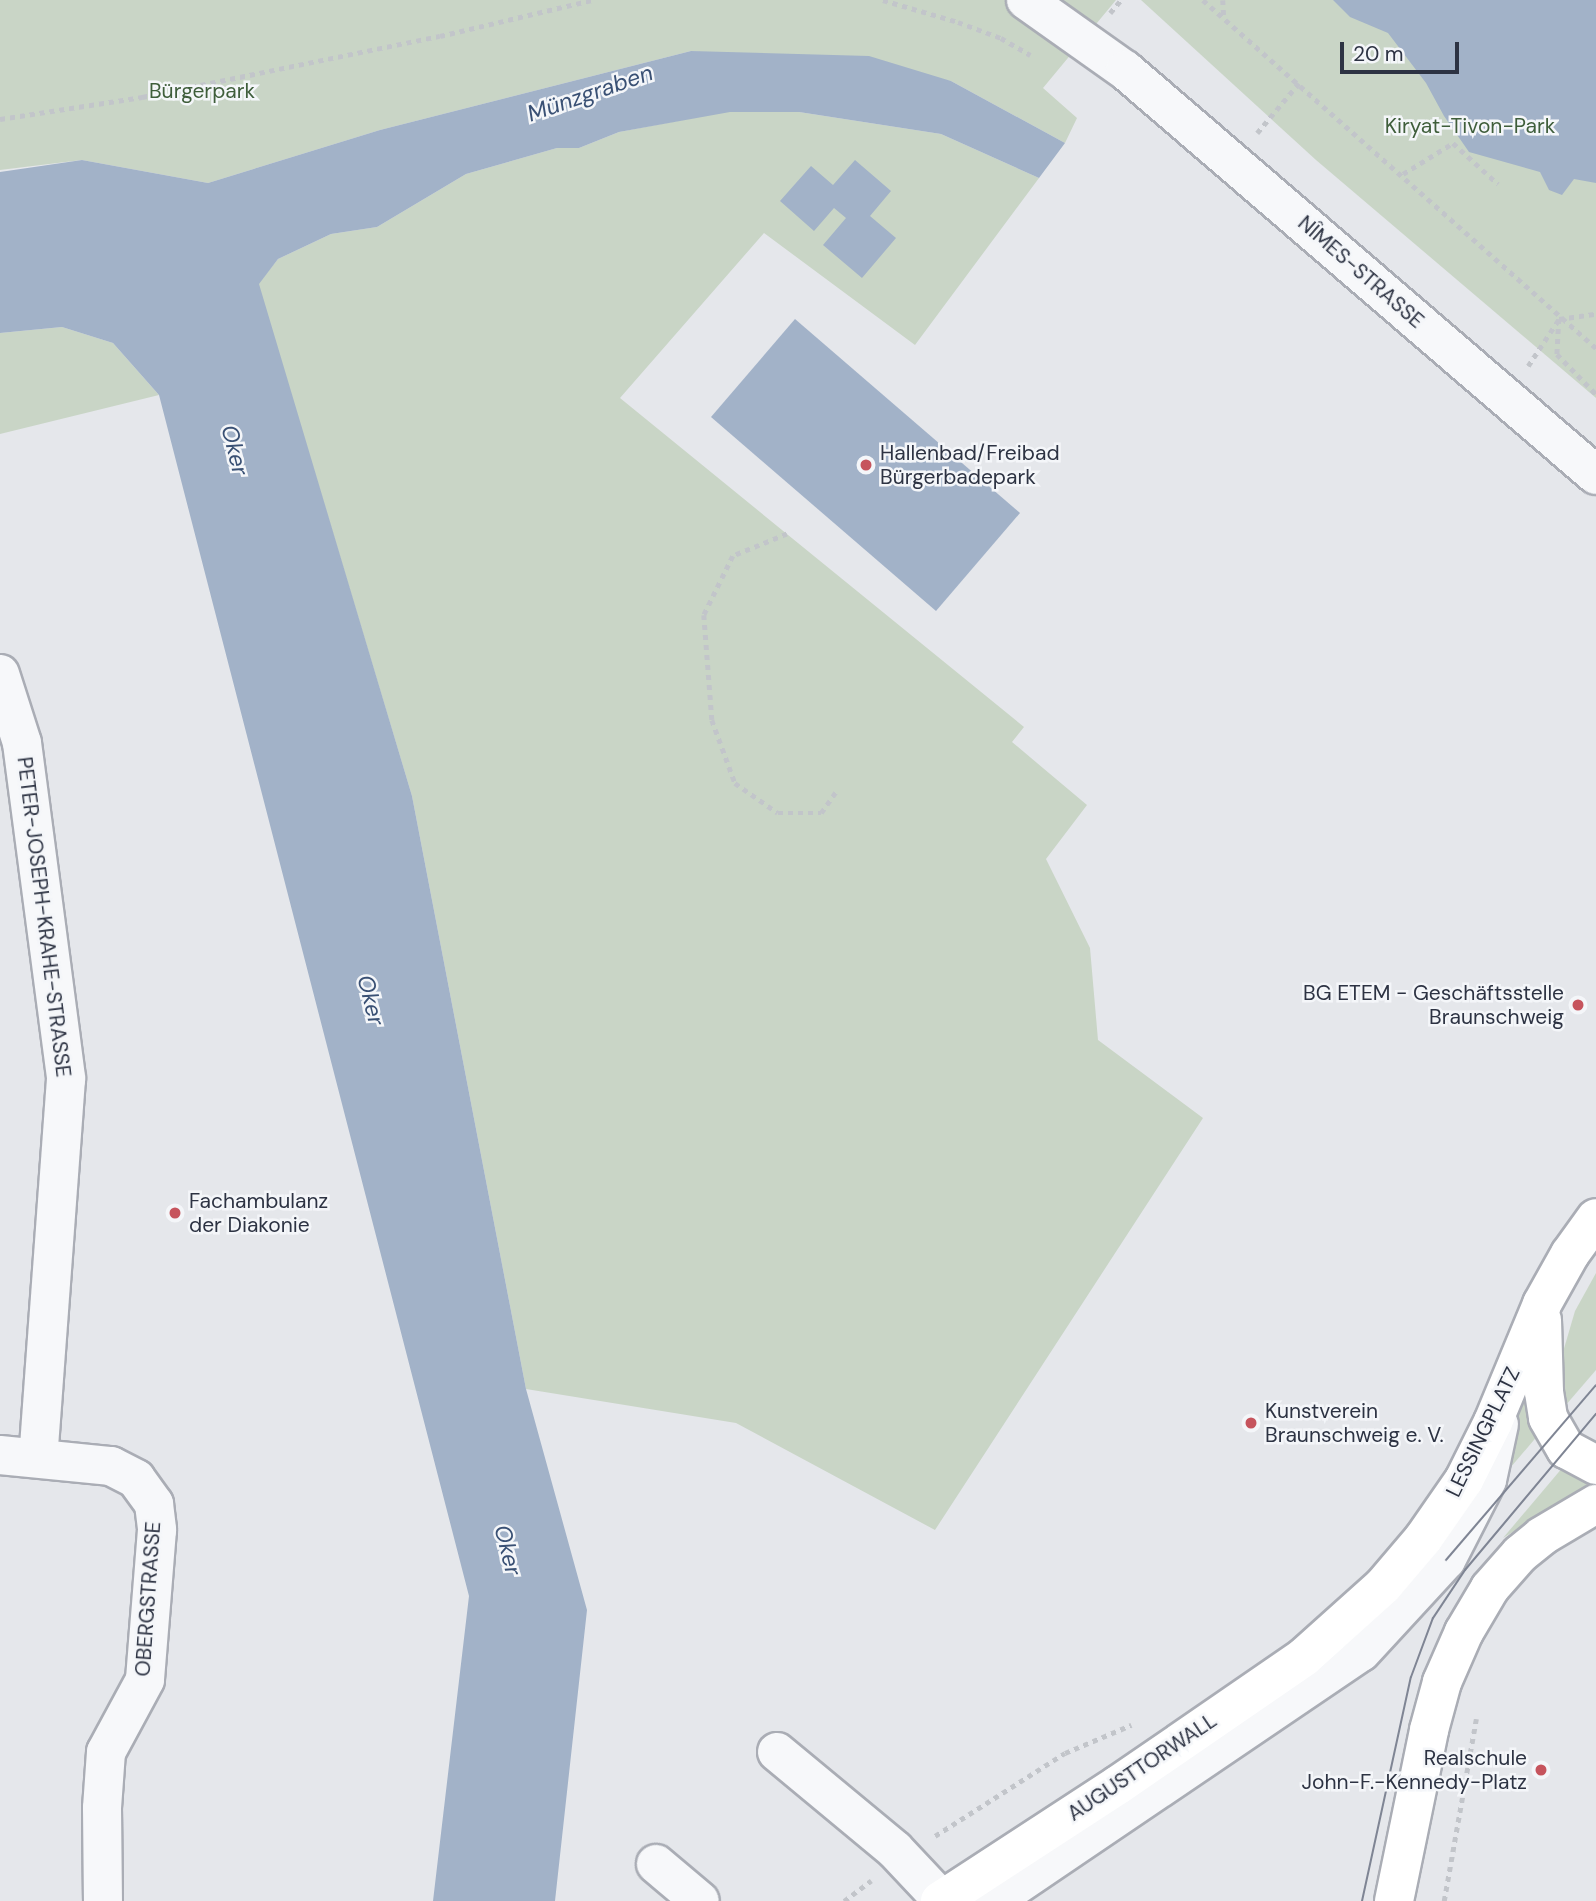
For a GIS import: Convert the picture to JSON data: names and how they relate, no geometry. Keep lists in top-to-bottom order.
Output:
{
  "streets": {
    "main road": ["LESSINGPLATZ", "AUGUSTTORWALL"],
    "street": ["NÎMES-STRASSE", "PETER-JOSEPH-KRAHE-STRASSE", "OBERGSTRASSE"]
  },
  "crossings": [
    ["PETER-JOSEPH-KRAHE-STRASSE", "OBERGSTRASSE"],
    ["LESSINGPLATZ", "AUGUSTTORWALL"]
  ],
  "water": ["Münzgraben", "Oker"],
  "parks": ["Bürgerpark", "Kiryat-Tivon-Park"],
  "places": [
    "Hallenbad/Freibad Bürgerbadepark",
    "BG ETEM - Geschäftsstelle Braunschweig",
    "Fachambulanz der Diakonie",
    "Kunstverein Braunschweig e. V.",
    "Realschule John-F.-Kennedy-Platz"
  ],
  "scale_bar": "20 m"
}
